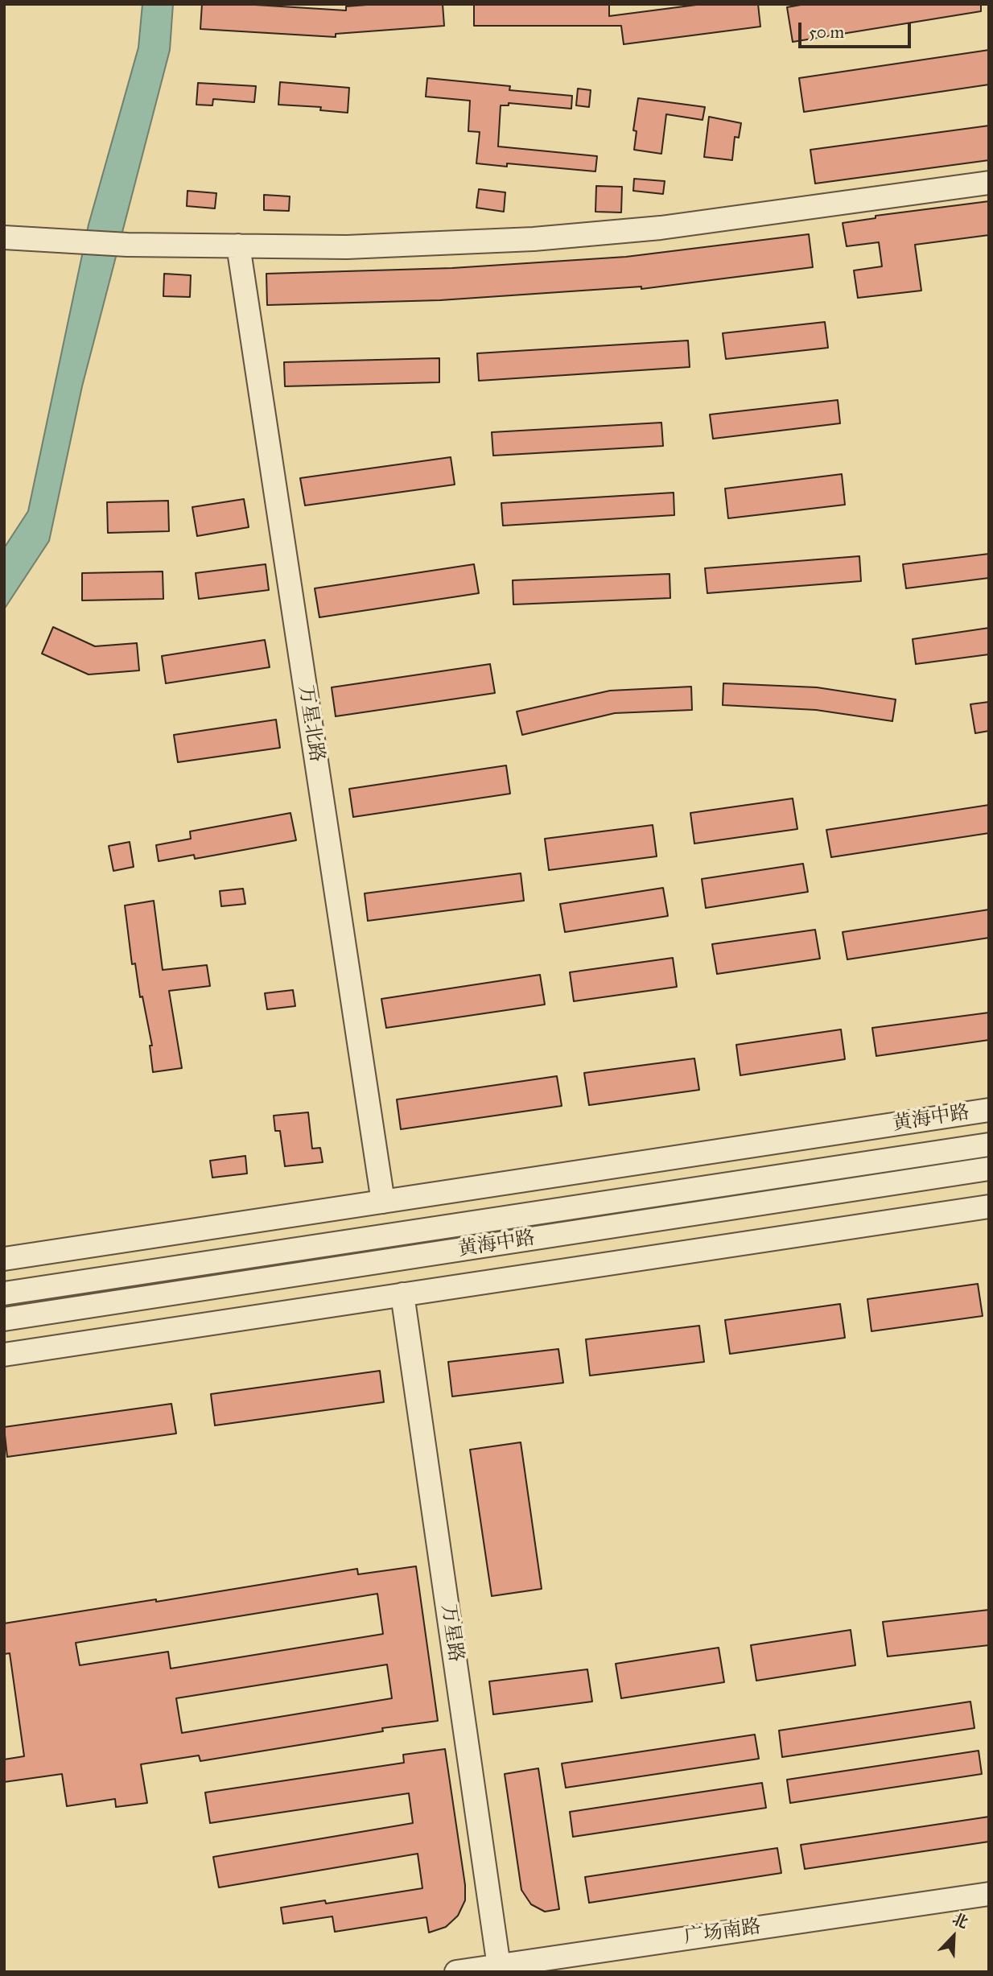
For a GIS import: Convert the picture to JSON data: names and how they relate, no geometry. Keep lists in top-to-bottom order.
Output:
{
  "streets": {
    "street": [
      "万星北路",
      "黄海中路",
      "万星路",
      "广场南路"
    ]
  },
  "crossings": [
    ["万星北路", "黄海中路"],
    ["黄海中路", "万星路"],
    ["万星路", "广场南路"]
  ],
  "scale_bar": "50 m",
  "north": "top right"
}
